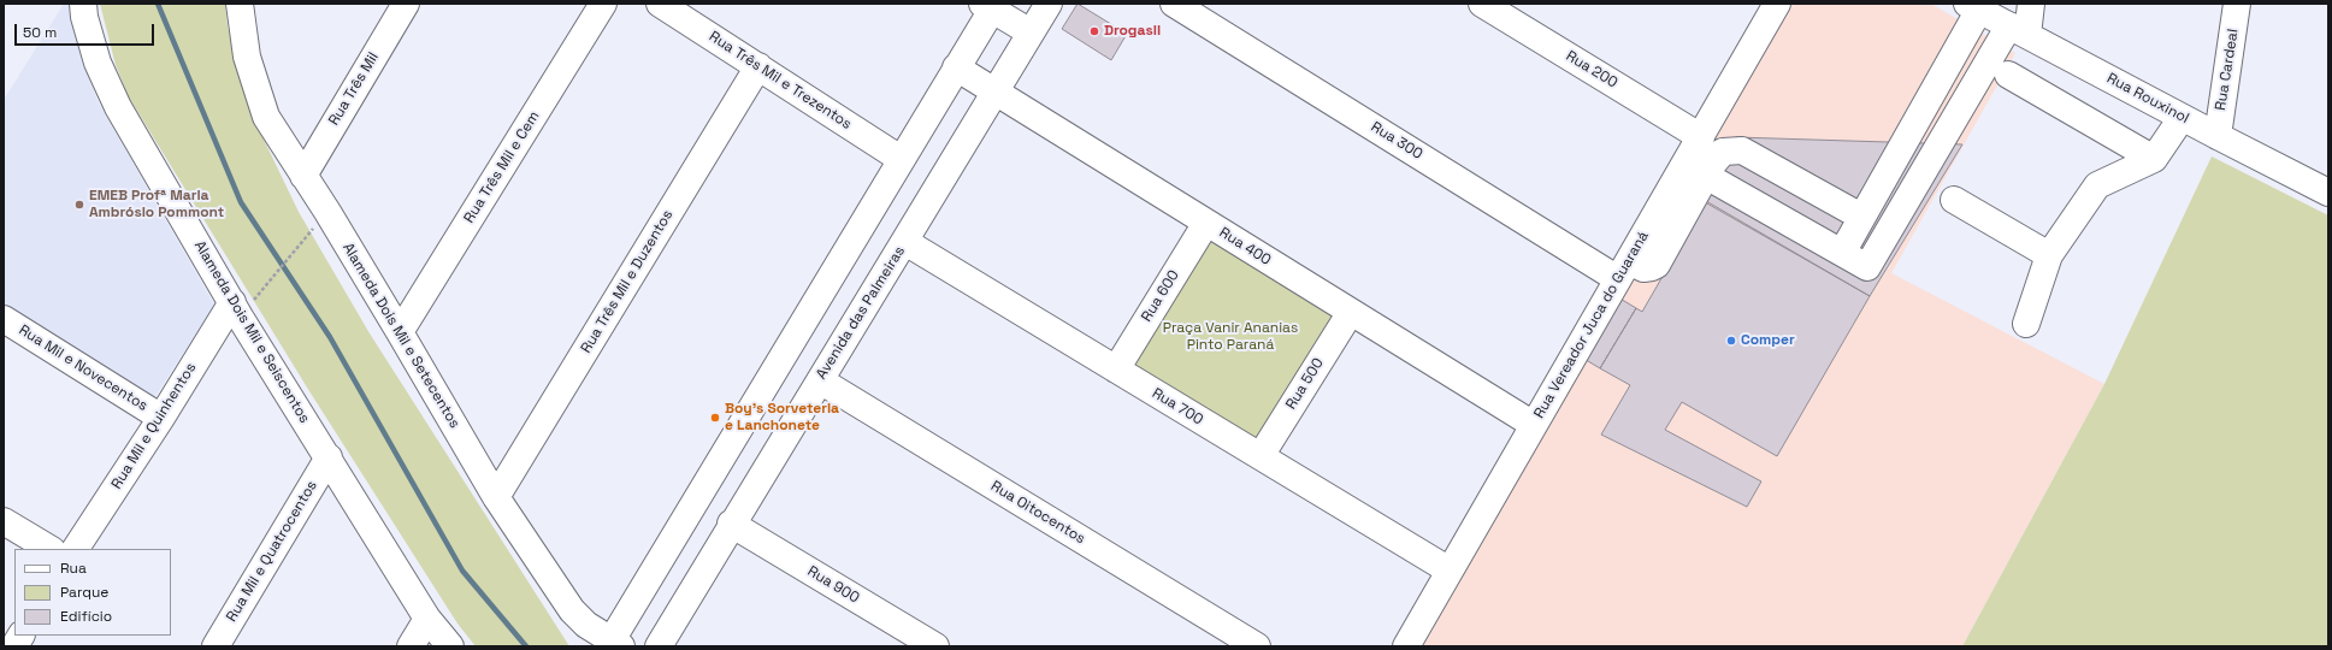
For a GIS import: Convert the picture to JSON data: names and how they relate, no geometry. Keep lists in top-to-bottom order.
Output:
{
  "streets": {
    "street": [
      "Rua 200",
      "Rua Cardeal",
      "Rua Três Mil e Trezentos",
      "Rua Três Mil",
      "Rua Rouxinol",
      "Rua 300",
      "Rua Três Mil e Cem",
      "Rua 400",
      "Rua Três Mil e Duzentos",
      "Rua 600",
      "Avenida das Palmeiras",
      "Rua Vereador Juca do Guaraná",
      "Alameda Dois Mil e Seiscentos",
      "Alameda Dois Mil e Setecentos",
      "Rua Mil e Novecentos",
      "Rua 500",
      "Rua 700",
      "Rua Mil e Quinhentos",
      "Rua Oitocentos",
      "Rua Mil e Quatrocentos",
      "Rua 900"
    ]
  },
  "crossings": [
    ["Rua 200", "Rua Vereador Juca do Guaraná"],
    ["Rua Cardeal", "Rua Rouxinol"],
    ["Rua Três Mil e Trezentos", "Rua Três Mil e Duzentos"],
    ["Rua Três Mil", "Alameda Dois Mil e Setecentos"],
    ["Rua 300", "Rua Vereador Juca do Guaraná"],
    ["Rua Três Mil e Cem", "Alameda Dois Mil e Setecentos"],
    ["Rua 400", "Rua 600"],
    ["Rua 400", "Avenida das Palmeiras"],
    ["Rua 400", "Rua Vereador Juca do Guaraná"],
    ["Rua 400", "Rua 500"],
    ["Rua Três Mil e Duzentos", "Alameda Dois Mil e Setecentos"],
    ["Rua 600", "Rua 700"],
    ["Avenida das Palmeiras", "Rua 700"],
    ["Avenida das Palmeiras", "Rua Oitocentos"],
    ["Avenida das Palmeiras", "Rua 900"],
    ["Rua Vereador Juca do Guaraná", "Rua 700"],
    ["Alameda Dois Mil e Seiscentos", "Rua Mil e Quinhentos"],
    ["Alameda Dois Mil e Seiscentos", "Rua Mil e Quatrocentos"],
    ["Rua Mil e Novecentos", "Rua Mil e Quinhentos"],
    ["Rua 500", "Rua 700"]
  ],
  "parks": ["Praça Vanir Ananias Pinto Paraná"],
  "places": [
    "Drogasil",
    "EMEB Profª Maria Ambrósio Pommont",
    "Comper",
    "Boy's Sorveteria e Lanchonete"
  ],
  "legend": ["Rua", "Parque", "Edifício"],
  "scale_bar": "50 m"
}
